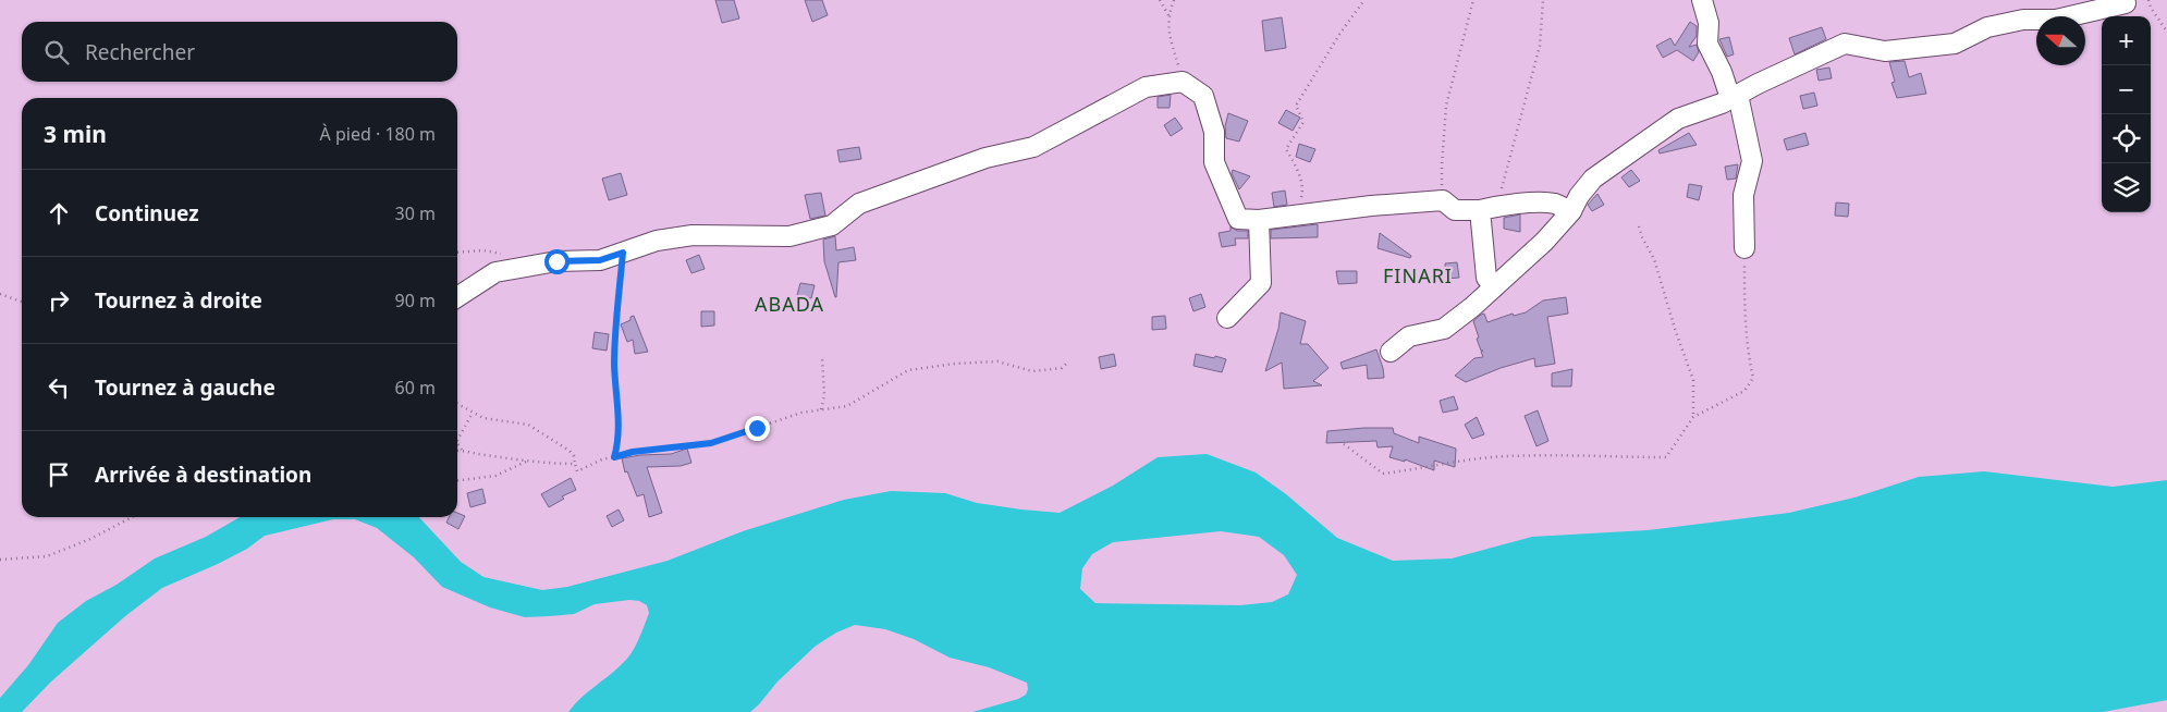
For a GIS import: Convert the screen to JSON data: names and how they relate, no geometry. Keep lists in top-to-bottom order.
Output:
{
  "districts": ["FINARI", "ABADA"],
  "north": "left",
  "page": {
    "map_buttons": ["+", "−"],
    "search": "Rechercher",
    "heading": ["3 min", "À pied · 180 m"],
    "list": [
      ["Continuez", "30 m"],
      ["Tournez à droite", "90 m"],
      ["Tournez à gauche", "60 m"],
      "Arrivée à destination"
    ]
  }
}
